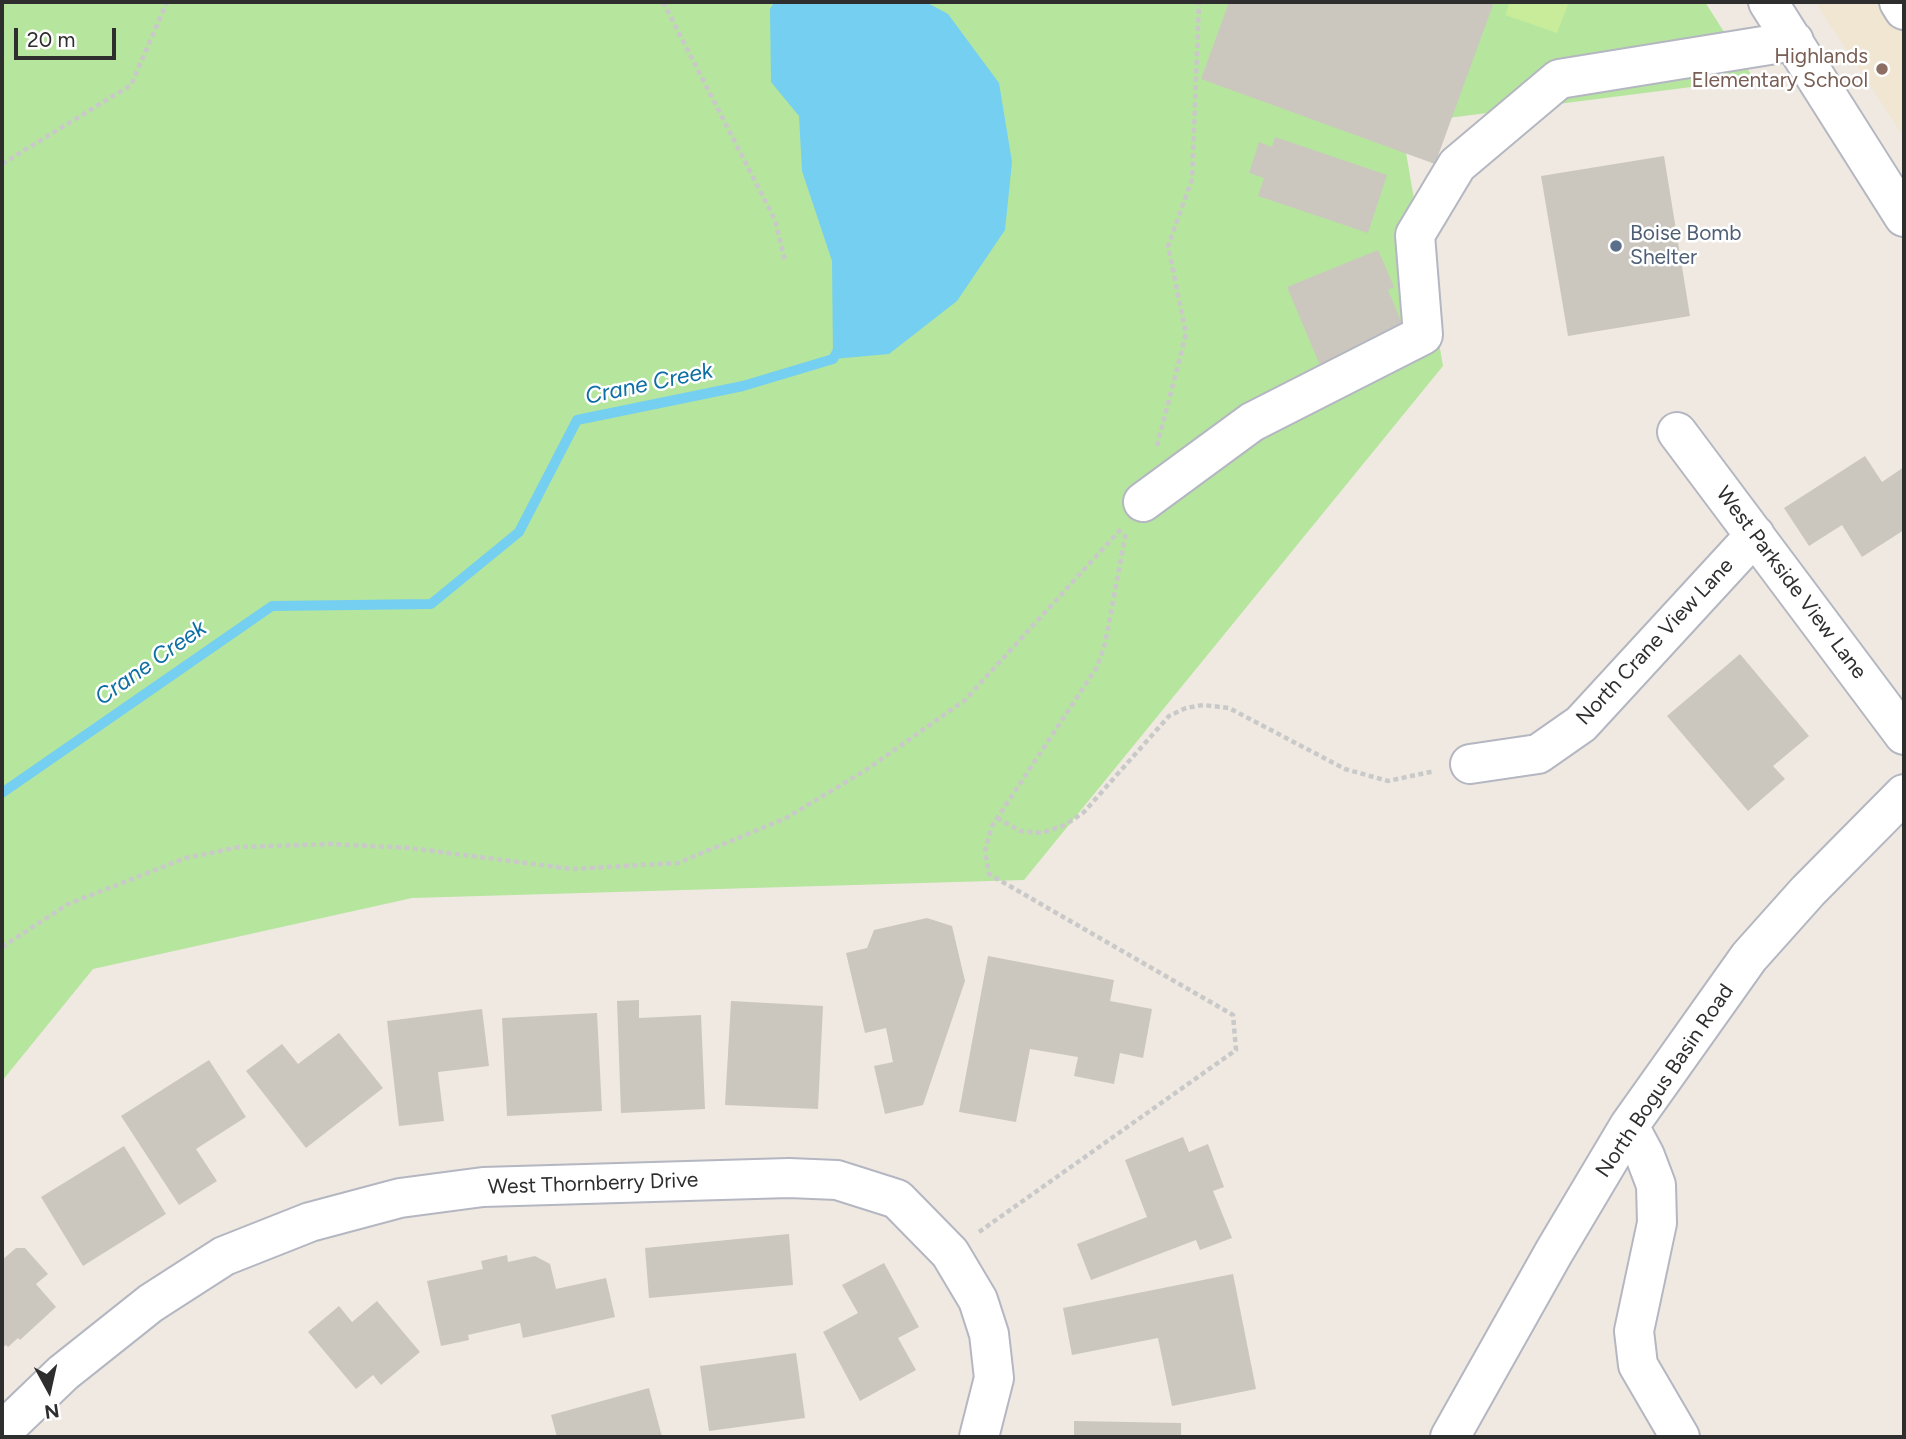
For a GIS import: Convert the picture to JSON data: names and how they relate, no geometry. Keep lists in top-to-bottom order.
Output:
{
  "streets": {
    "street": [
      "West Parkside View Lane",
      "North Crane View Lane",
      "North Bogus Basin Road",
      "West Thornberry Drive"
    ]
  },
  "crossings": [
    ["West Parkside View Lane", "North Crane View Lane"]
  ],
  "water": ["Crane Creek"],
  "places": ["Highlands Elementary School", "Boise Bomb Shelter"],
  "scale_bar": "20 m",
  "north": "bottom"
}
